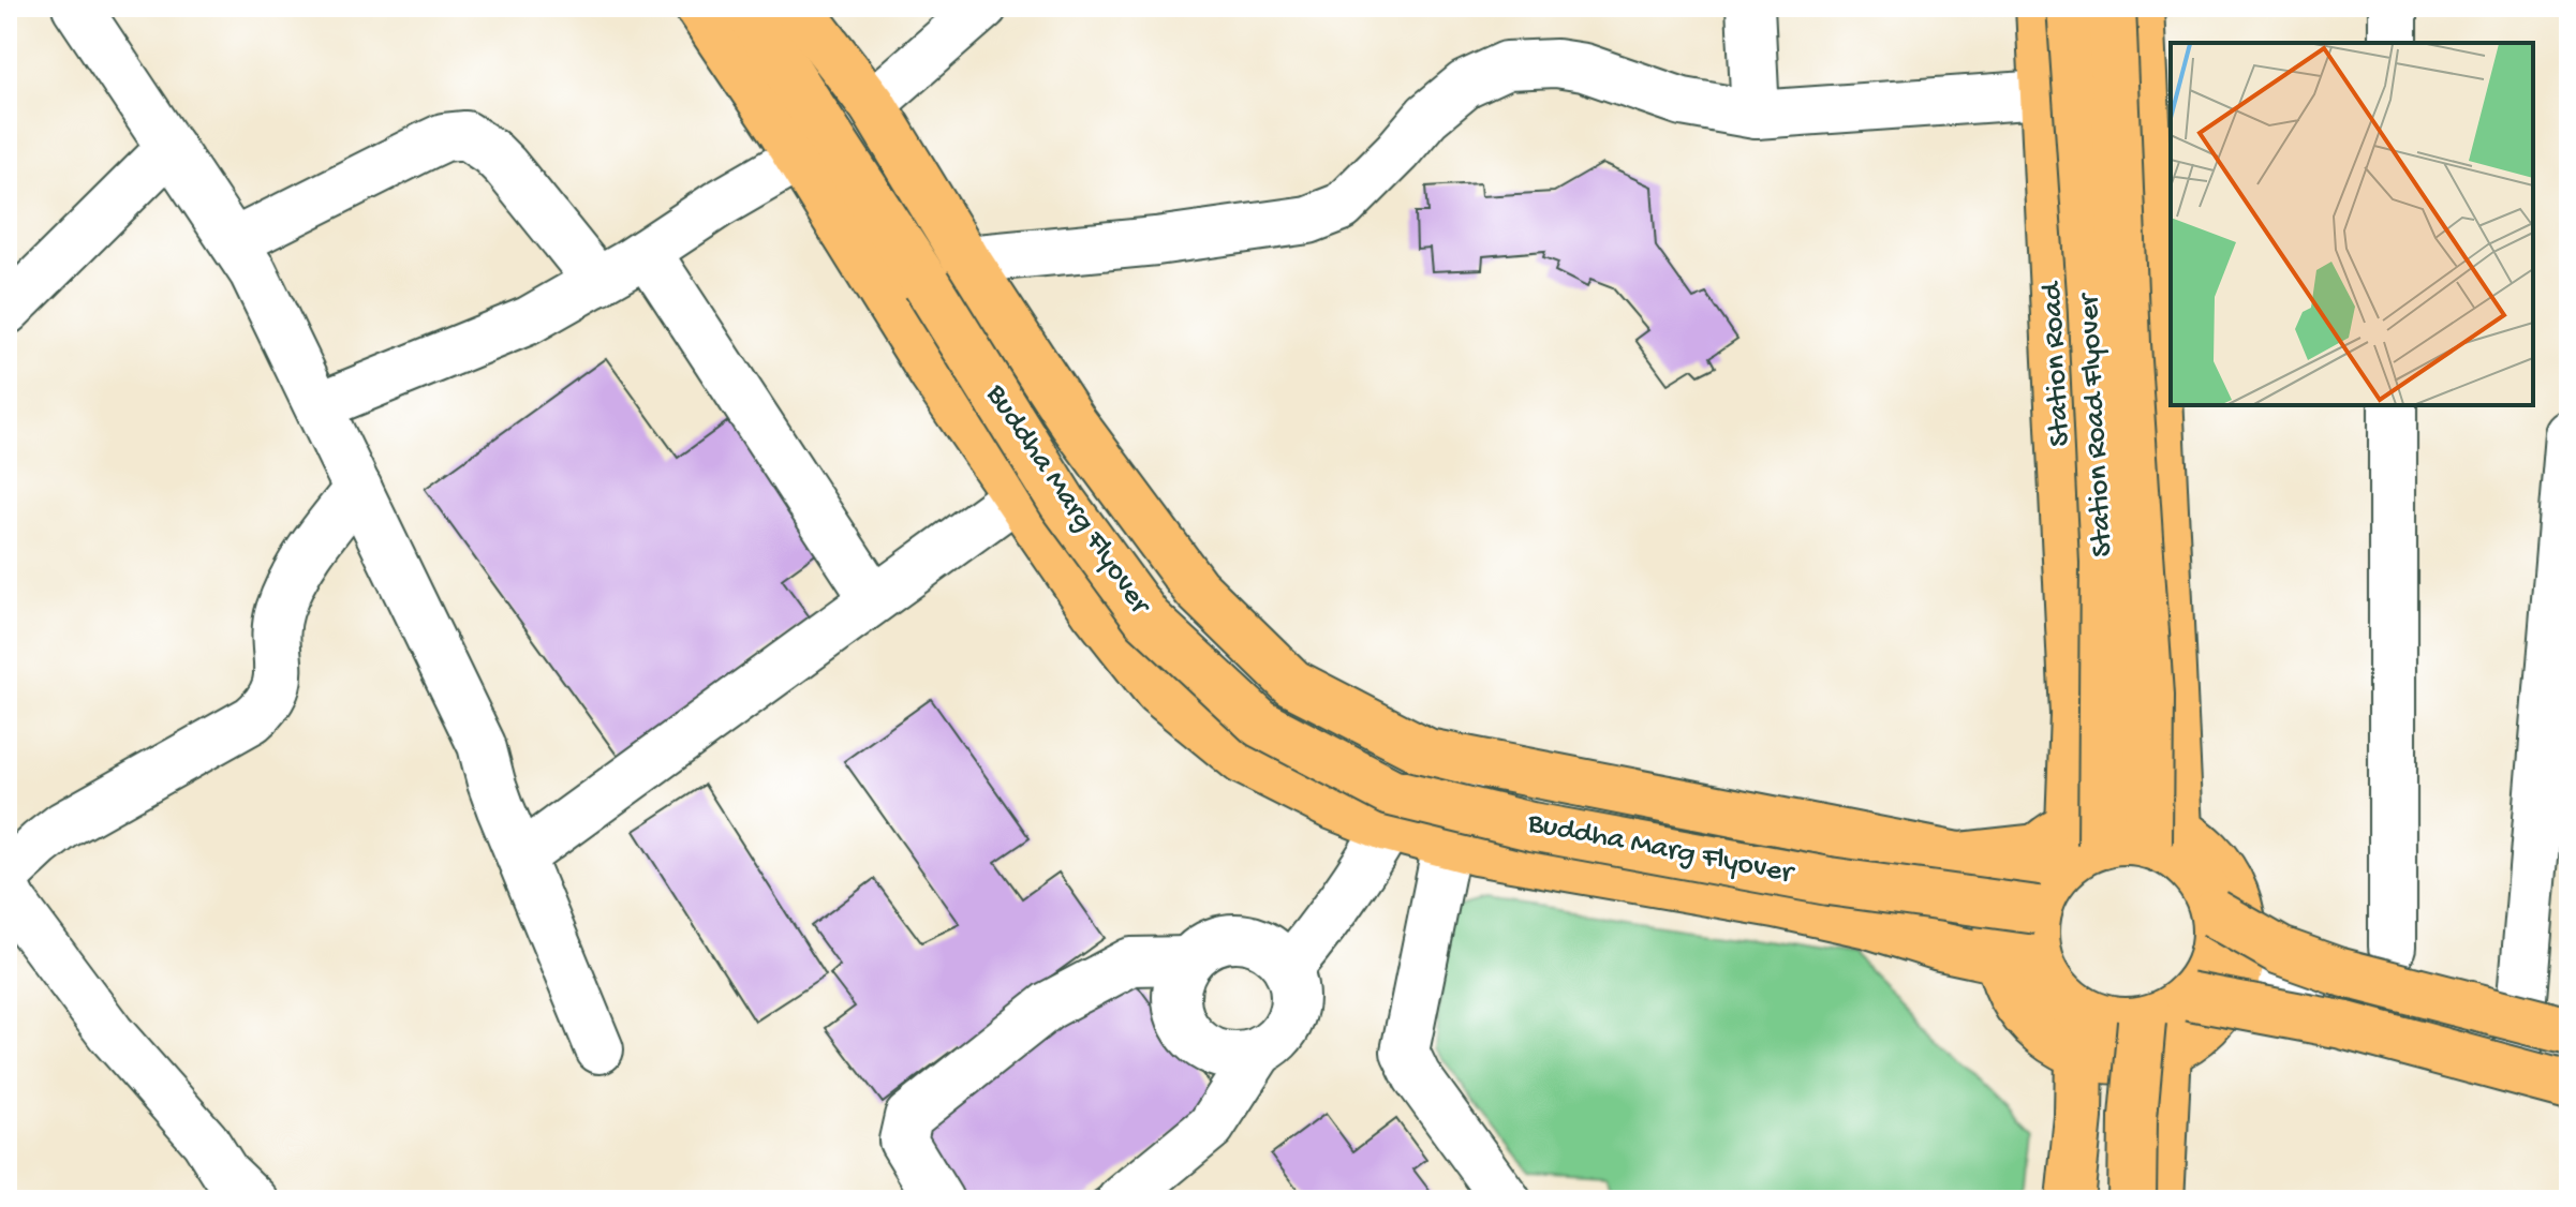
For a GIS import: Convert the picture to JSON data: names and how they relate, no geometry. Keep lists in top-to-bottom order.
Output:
{
  "streets": {
    "main road": ["Station Road", "Station Road Flyover", "Buddha Marg Flyover"]
  },
  "crossings": [
    ["Station Road", "Station Road Flyover"],
    ["Station Road", "Buddha Marg Flyover"],
    ["Station Road Flyover", "Buddha Marg Flyover"]
  ]
}
